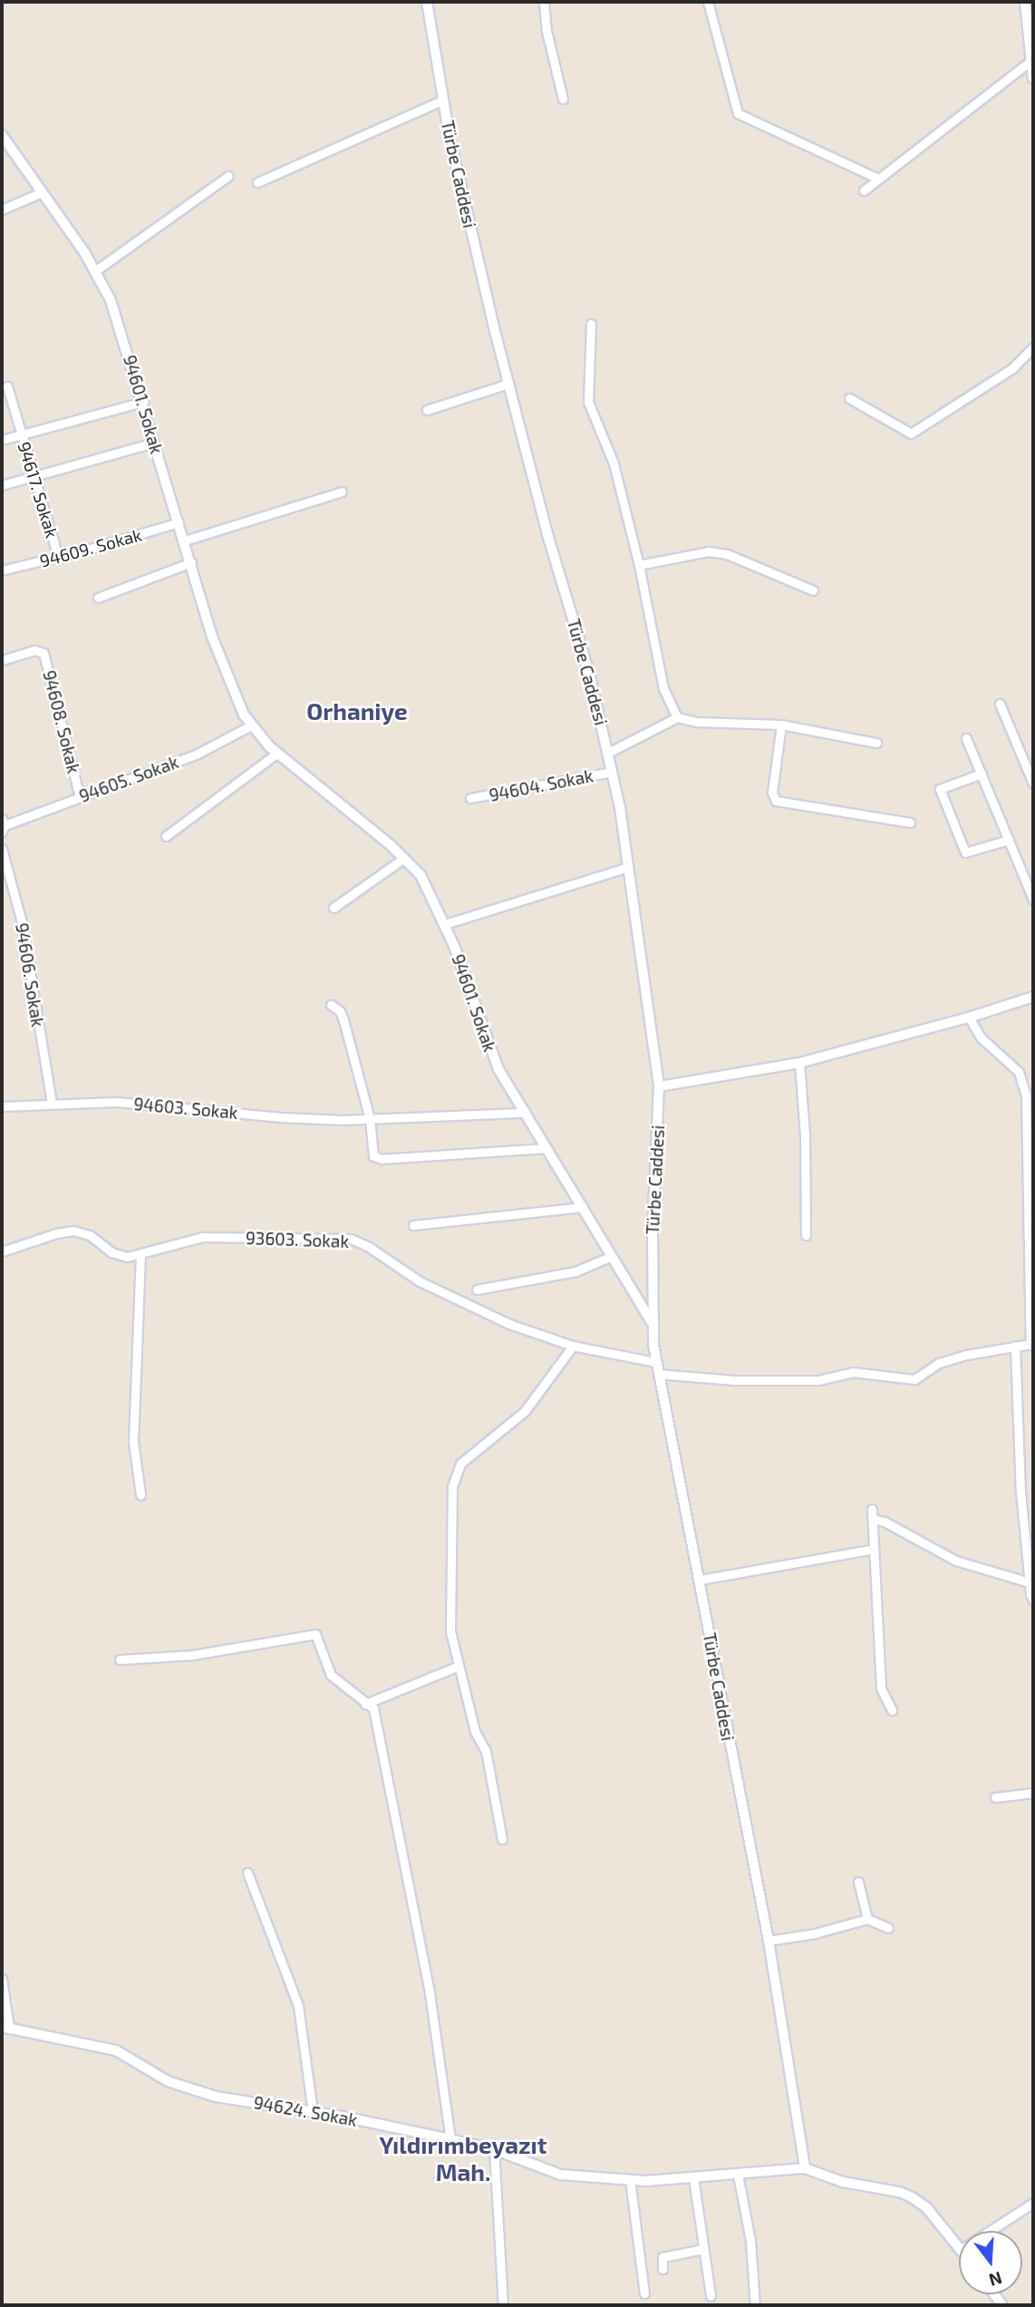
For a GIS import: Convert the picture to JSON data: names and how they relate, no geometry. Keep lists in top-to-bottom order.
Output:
{
  "streets": {
    "street": [
      "Türbe Caddesi",
      "94601. Sokak",
      "94617. Sokak",
      "94609. Sokak",
      "94608. Sokak",
      "94605. Sokak",
      "94604. Sokak",
      "94606. Sokak",
      "94603. Sokak",
      "93603. Sokak",
      "94624. Sokak"
    ]
  },
  "crossings": [
    ["Türbe Caddesi", "94601. Sokak"],
    ["Türbe Caddesi", "94604. Sokak"],
    ["Türbe Caddesi", "93603. Sokak"],
    ["Türbe Caddesi", "94624. Sokak"],
    ["94601. Sokak", "94609. Sokak"],
    ["94601. Sokak", "94605. Sokak"],
    ["94601. Sokak", "94603. Sokak"],
    ["94617. Sokak", "94609. Sokak"],
    ["94608. Sokak", "94605. Sokak"],
    ["94606. Sokak", "94603. Sokak"]
  ],
  "districts": ["Orhaniye", "Yıldırımbeyazıt Mah."],
  "north": "bottom"
}
